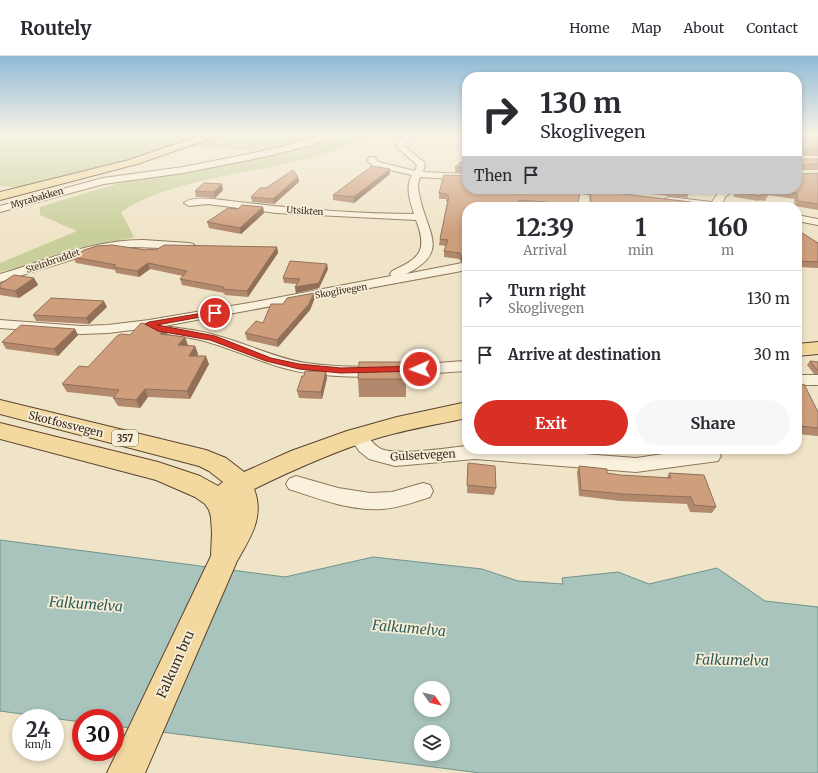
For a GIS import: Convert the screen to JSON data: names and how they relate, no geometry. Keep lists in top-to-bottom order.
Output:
{
  "streets": {
    "main road": ["Skotfossvegen", "357", "Falkum bru"],
    "street": [
      "Myrabakken",
      "Utsikten",
      "Steinbruddet",
      "Skoglivegen",
      "Gulsetvegen"
    ]
  },
  "crossings": [
    ["Skotfossvegen", "357"],
    ["357", "Falkum bru"]
  ],
  "water": ["Falkumelva"],
  "north": "bottom right",
  "page": {
    "header": "Routely",
    "nav": [
      "Home",
      "Map",
      "About",
      "Contact"
    ],
    "turn": ["130 m", "Skoglivegen"],
    "then": "Then",
    "eta": [
      "12:39",
      "Arrival",
      "1",
      "min",
      "160",
      "m"
    ],
    "list": [
      {
        "name": "Turn right",
        "note": "Skoglivegen",
        "value": "130 m"
      },
      {
        "name": "Arrive at destination",
        "value": "30 m"
      }
    ],
    "buttons": ["Exit", "Share"],
    "speed": "24 km/h",
    "limit": "30"
  }
}
